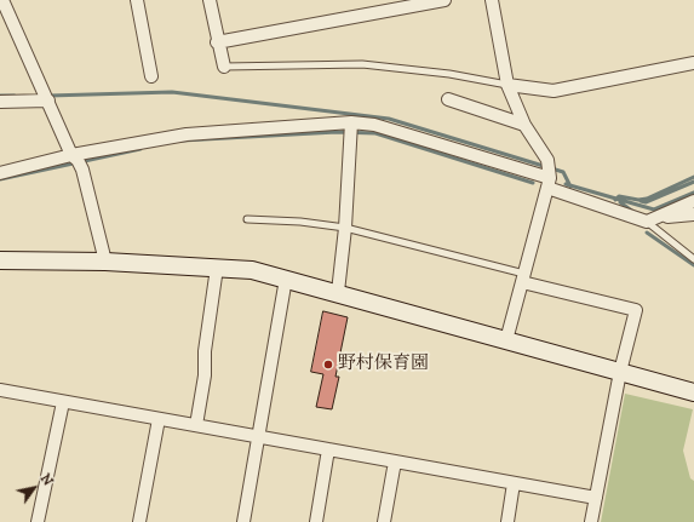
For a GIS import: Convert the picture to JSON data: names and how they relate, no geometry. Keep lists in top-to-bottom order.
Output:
{
  "places": ["野村保育園"],
  "north": "top right"
}
